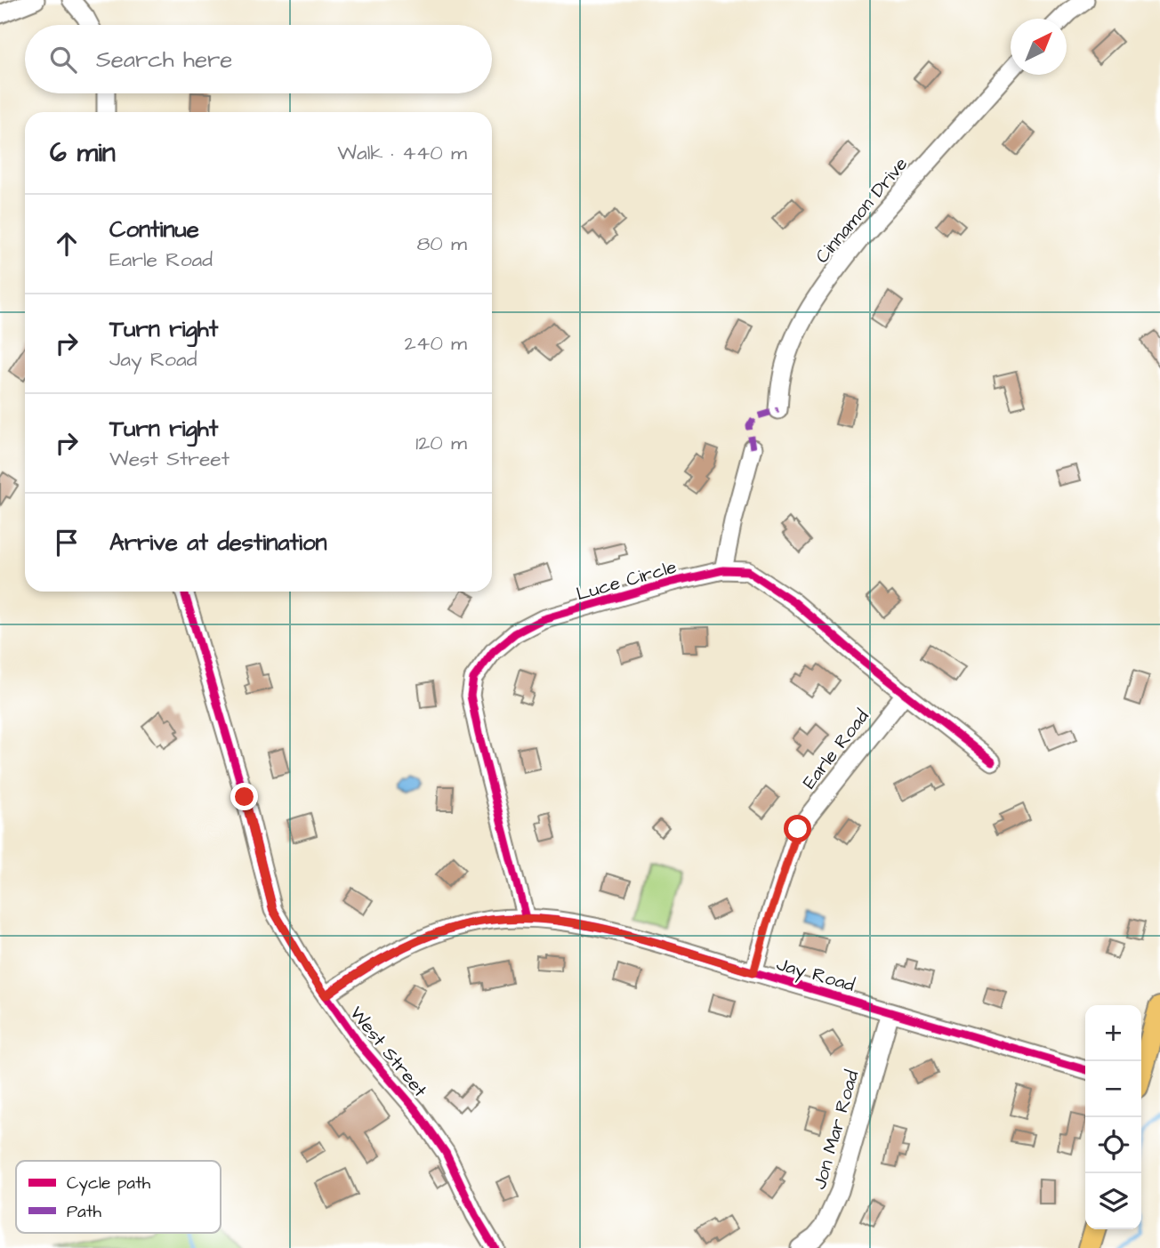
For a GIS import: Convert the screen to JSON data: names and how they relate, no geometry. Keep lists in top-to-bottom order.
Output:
{
  "streets": {
    "street": [
      "Cinnamon Drive",
      "Luce Circle",
      "Earle Road",
      "Jay Road",
      "West Street",
      "Jon Mar Road"
    ]
  },
  "crossings": [
    ["Luce Circle", "Earle Road"],
    ["Luce Circle", "Jay Road"],
    ["Earle Road", "Jay Road"],
    ["Jay Road", "West Street"],
    ["Jay Road", "Jon Mar Road"]
  ],
  "legend": ["Cycle path", "Path"],
  "north": "top right",
  "page": {
    "search": "Search here",
    "heading": ["6 min", "Walk · 440 m"],
    "list": [
      ["Continue", "Earle Road", "80 m"],
      ["Turn right", "Jay Road", "240 m"],
      ["Turn right", "West Street", "120 m"],
      "Arrive at destination"
    ],
    "map_buttons": ["+", "−"]
  }
}
